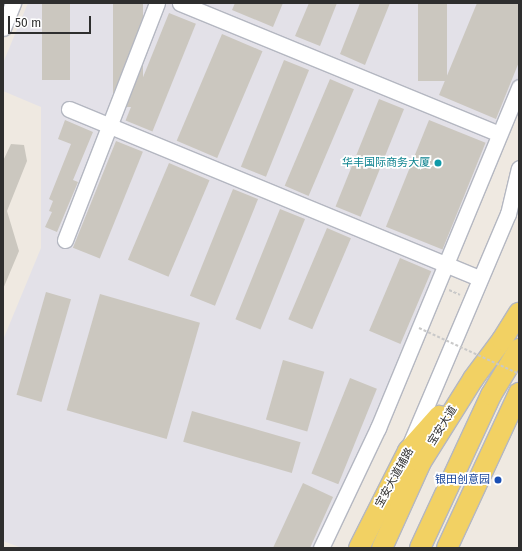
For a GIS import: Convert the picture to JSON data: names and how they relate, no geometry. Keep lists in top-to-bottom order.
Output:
{
  "streets": {
    "main road": ["宝安大道", "宝安大道辅路"]
  },
  "crossings": [
    ["宝安大道", "宝安大道辅路"]
  ],
  "places": ["华丰国际商务大厦", "银田创意园"],
  "scale_bar": "50 m"
}
